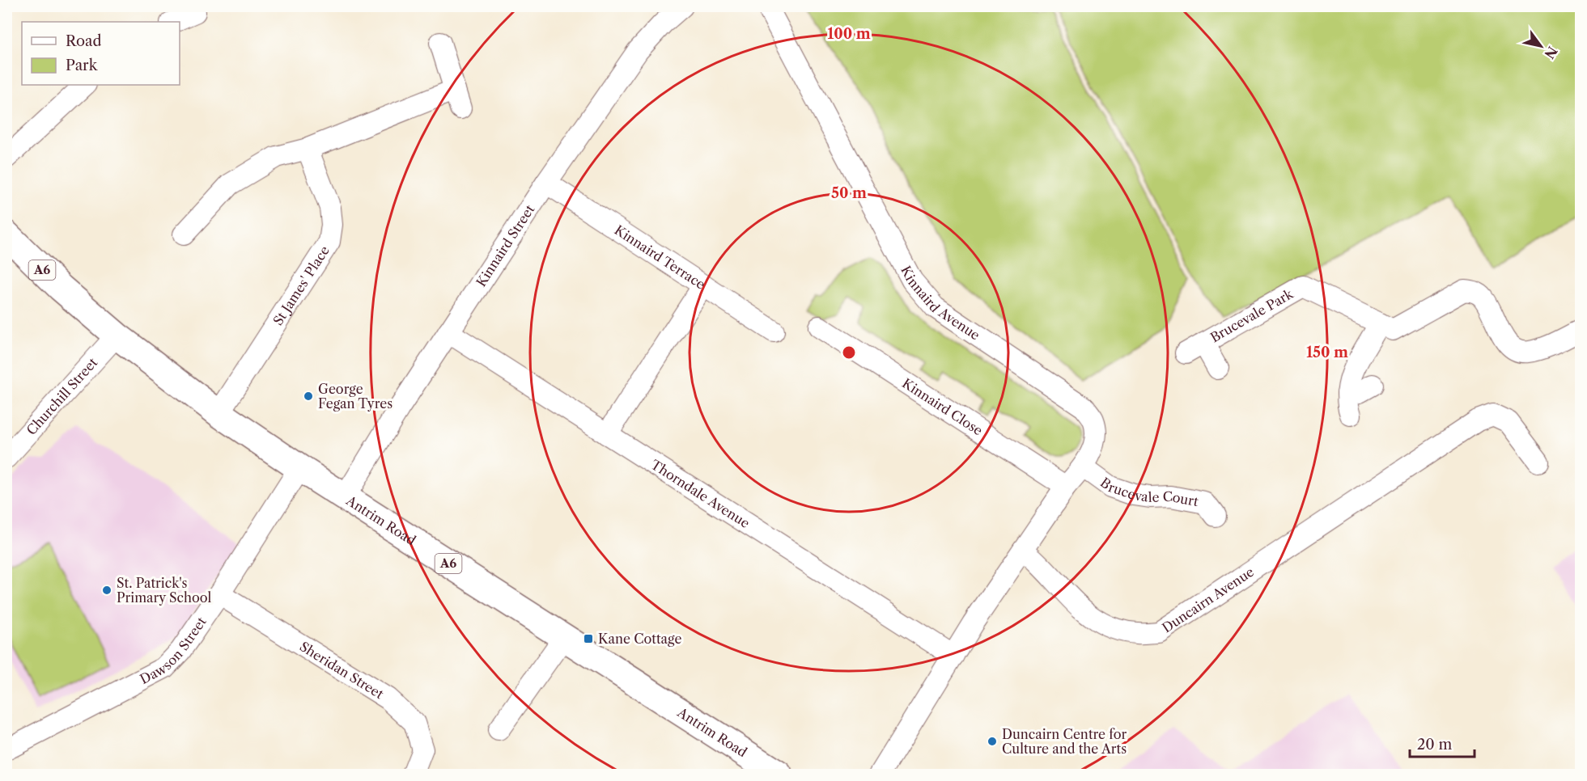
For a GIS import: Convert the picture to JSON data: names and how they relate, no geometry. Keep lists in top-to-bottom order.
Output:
{
  "streets": {
    "main road": ["A6", "Antrim Road"],
    "street": [
      "Kinnaird Street",
      "Kinnaird Terrace",
      "St James' Place",
      "Kinnaird Avenue",
      "Brucevale Park",
      "Churchill Street",
      "Kinnaird Close",
      "Brucevale Court",
      "Thorndale Avenue",
      "Duncairn Avenue",
      "Dawson Street",
      "Sheridan Street"
    ]
  },
  "crossings": [
    ["Kinnaird Street", "Kinnaird Terrace"],
    ["Kinnaird Street", "Thorndale Avenue"],
    ["Kinnaird Street", "Antrim Road"],
    ["St James' Place", "Antrim Road"],
    ["Kinnaird Avenue", "Kinnaird Close"],
    ["Kinnaird Avenue", "Brucevale Court"],
    ["Kinnaird Avenue", "Duncairn Avenue"],
    ["Churchill Street", "Antrim Road"],
    ["Antrim Road", "Dawson Street"],
    ["Dawson Street", "Sheridan Street"]
  ],
  "places": {
    "other": ["George Fegan Tyres", "St. Patrick's Primary School", "Duncairn Centre for Culture and the Arts"],
    "transit": ["Kane Cottage"]
  },
  "legend": ["Road", "Park"],
  "scale_bar": "20 m",
  "north": "bottom right",
  "rings": ["100 m", "50 m", "150 m"]
}
